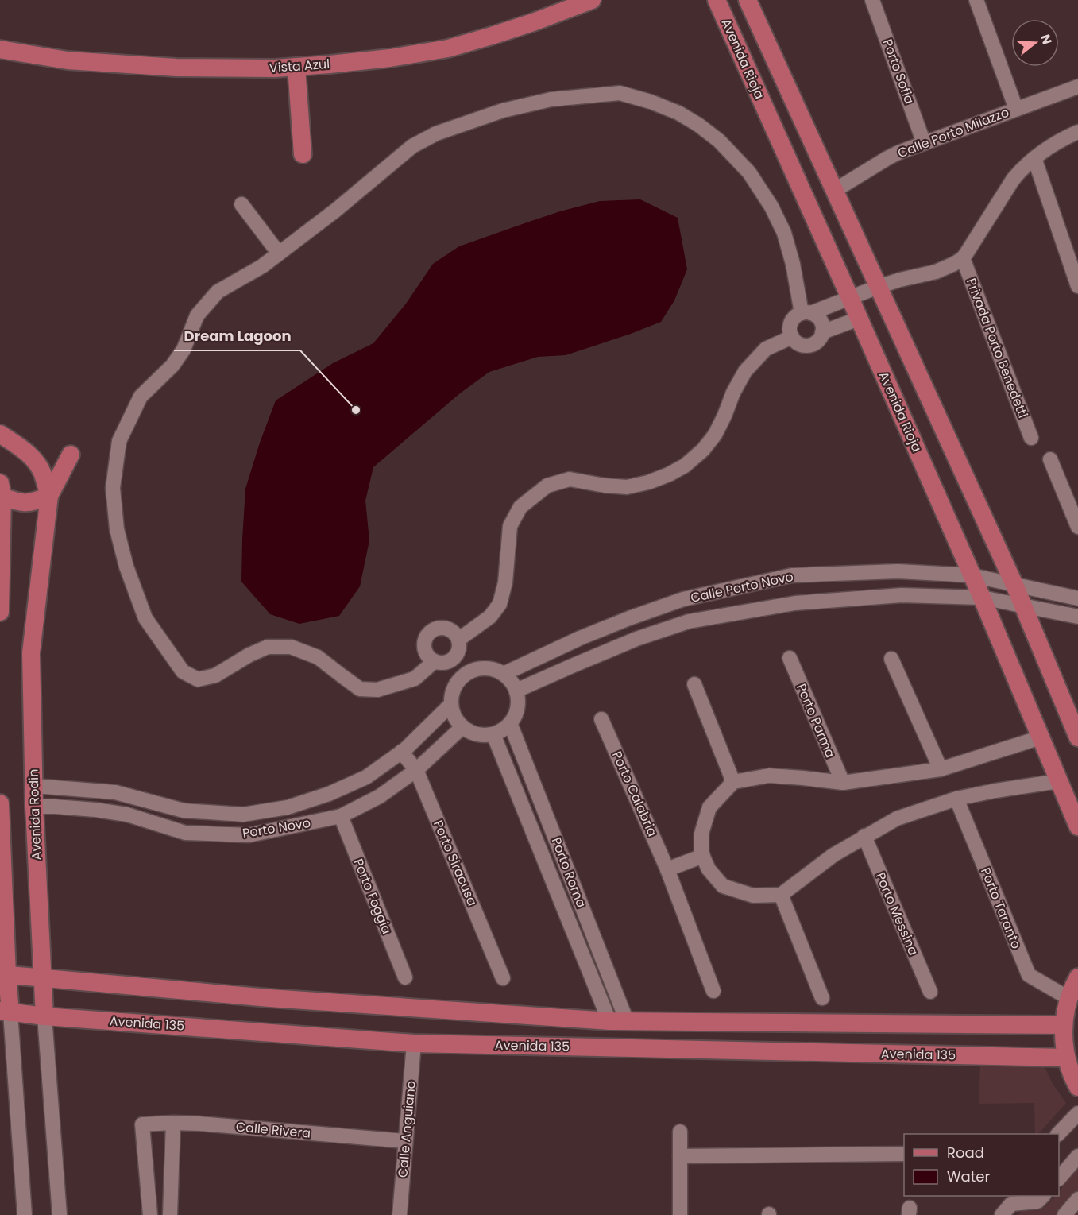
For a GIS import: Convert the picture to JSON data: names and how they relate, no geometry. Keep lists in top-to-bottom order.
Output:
{
  "streets": {
    "main road": [
      "Avenida Rioja",
      "Vista Azul",
      "Avenida Rodin",
      "Avenida 135"
    ],
    "street": [
      "Porto Sofia",
      "Calle Porto Milazzo",
      "Privada Porto Benedetti",
      "Calle Porto Novo",
      "Porto Parma",
      "Porto Calabria",
      "Porto Novo",
      "Porto Siracusa",
      "Porto Roma",
      "Porto Foggia",
      "Porto Taranto",
      "Porto Messina",
      "Calle Anguiano",
      "Calle Rivera"
    ]
  },
  "crossings": [
    ["Avenida Rioja", "Calle Porto Novo"],
    ["Porto Sofia", "Calle Porto Milazzo"],
    ["Calle Porto Novo", "Porto Novo"],
    ["Calle Porto Novo", "Porto Roma"],
    ["Avenida Rodin", "Porto Novo"],
    ["Avenida Rodin", "Avenida 135"],
    ["Porto Novo", "Porto Siracusa"],
    ["Porto Novo", "Porto Roma"],
    ["Porto Novo", "Porto Foggia"],
    ["Avenida 135", "Calle Anguiano"],
    ["Calle Anguiano", "Calle Rivera"]
  ],
  "places": ["Dream Lagoon"],
  "legend": ["Road", "Water"],
  "north": "right"
}
